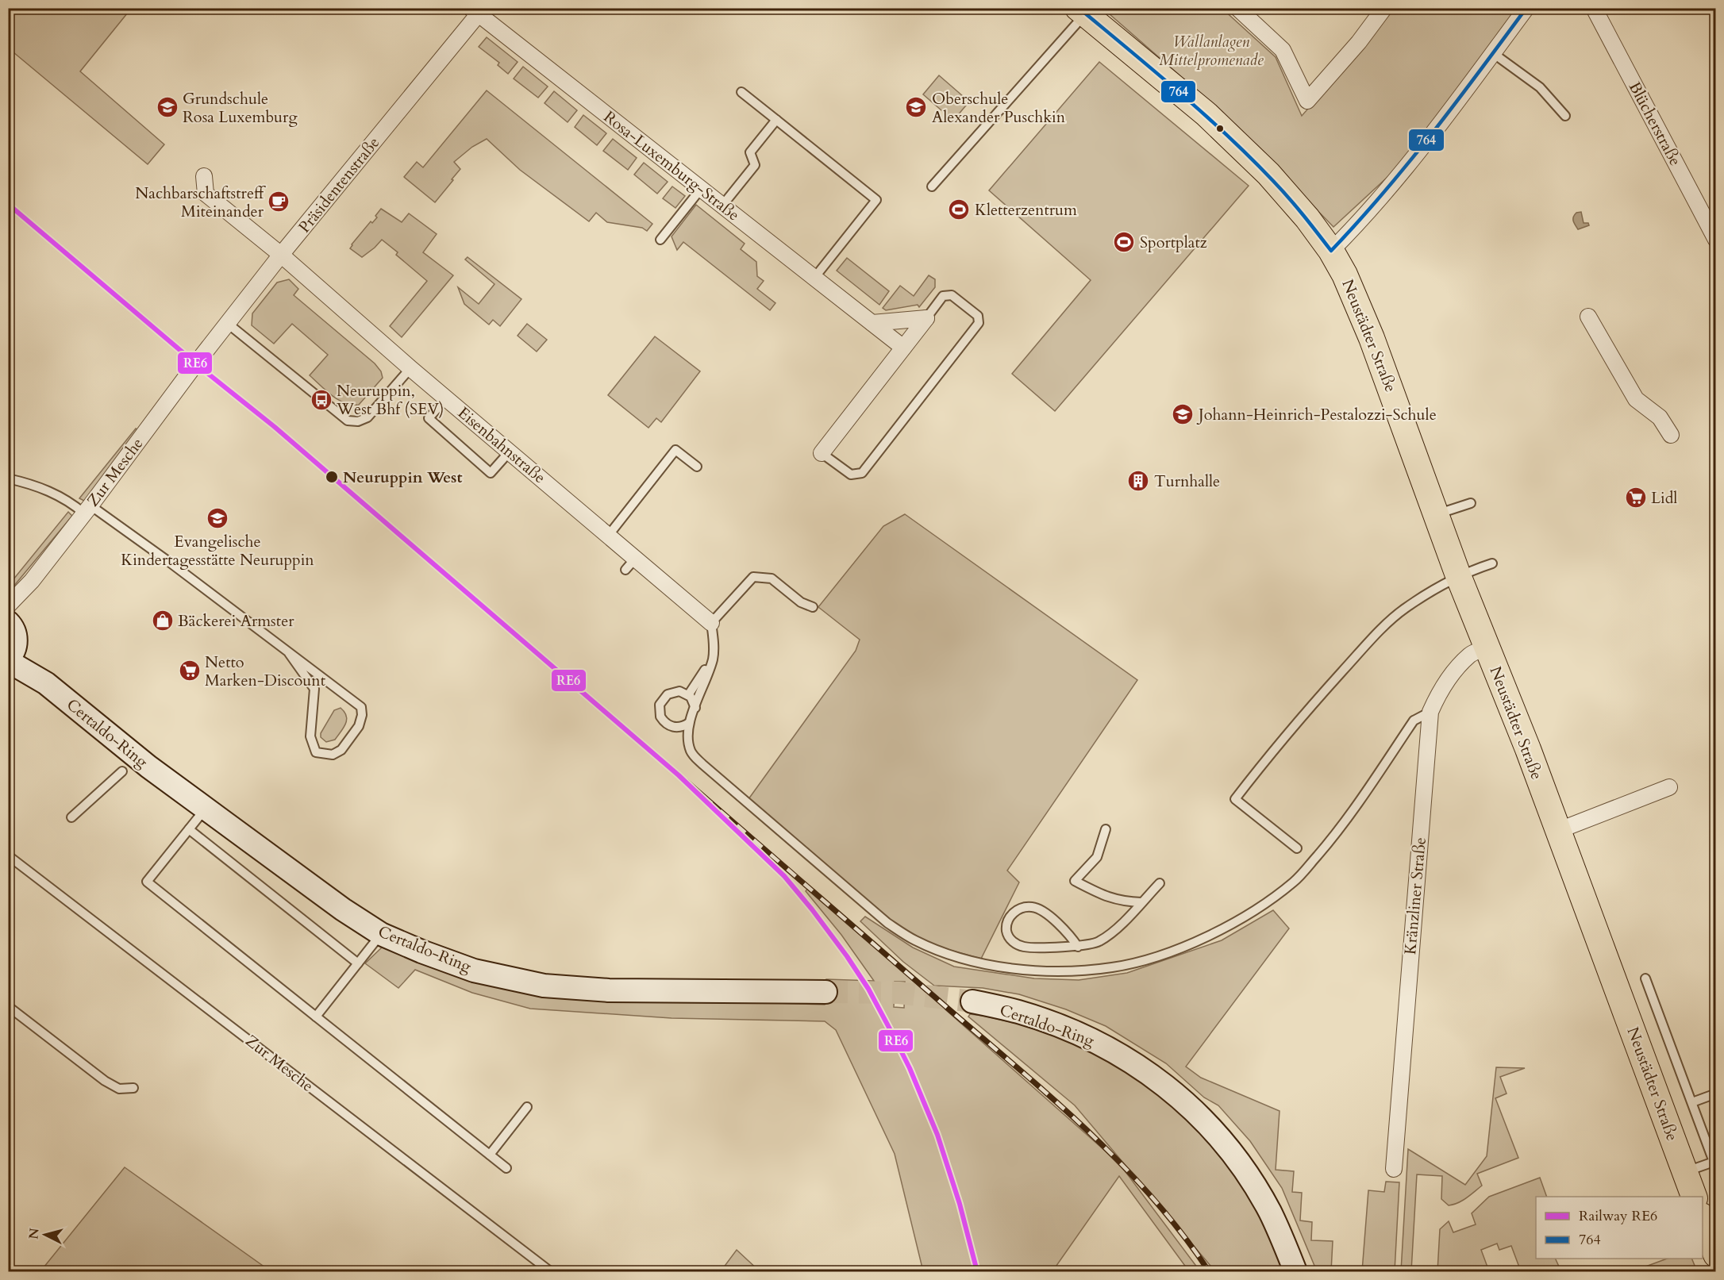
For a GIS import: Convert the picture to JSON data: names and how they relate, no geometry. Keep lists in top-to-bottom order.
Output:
{
  "streets": {
    "main road": ["Neustädter Straße", "Certaldo-Ring"],
    "street": [
      "Blücherstraße",
      "Rosa-Luxemburg-Straße",
      "Präsidentenstraße",
      "Eisenbahnstraße",
      "Zur Mesche",
      "Kränzliner Straße"
    ]
  },
  "crossings": [
    ["Rosa-Luxemburg-Straße", "Präsidentenstraße"],
    ["Präsidentenstraße", "Eisenbahnstraße"],
    ["Präsidentenstraße", "Zur Mesche"],
    ["Neustädter Straße", "Kränzliner Straße"]
  ],
  "parks": ["Wallanlagen Mittelpromenade"],
  "places": {
    "school or university": [
      "Grundschule Rosa Luxemburg",
      "Oberschule Alexander Puschkin",
      "Johann-Heinrich-Pestalozzi-Schule",
      "Evangelische Kindertagesstätte Neuruppin"
    ],
    "cafe": ["Nachbarschaftstreff Miteinander"],
    "sports": ["Kletterzentrum", "Sportplatz"],
    "bus stop": ["Neuruppin, West Bhf (SEV)"],
    "other": ["Neuruppin West"],
    "building": ["Turnhalle"],
    "supermarket": ["Lidl", "Netto Marken-Discount"],
    "shop": ["Bäckerei Armster"]
  },
  "lines": ["transit line 764", "rail line RE6"],
  "legend": ["Railway RE6", "764"],
  "north": "left"
}
